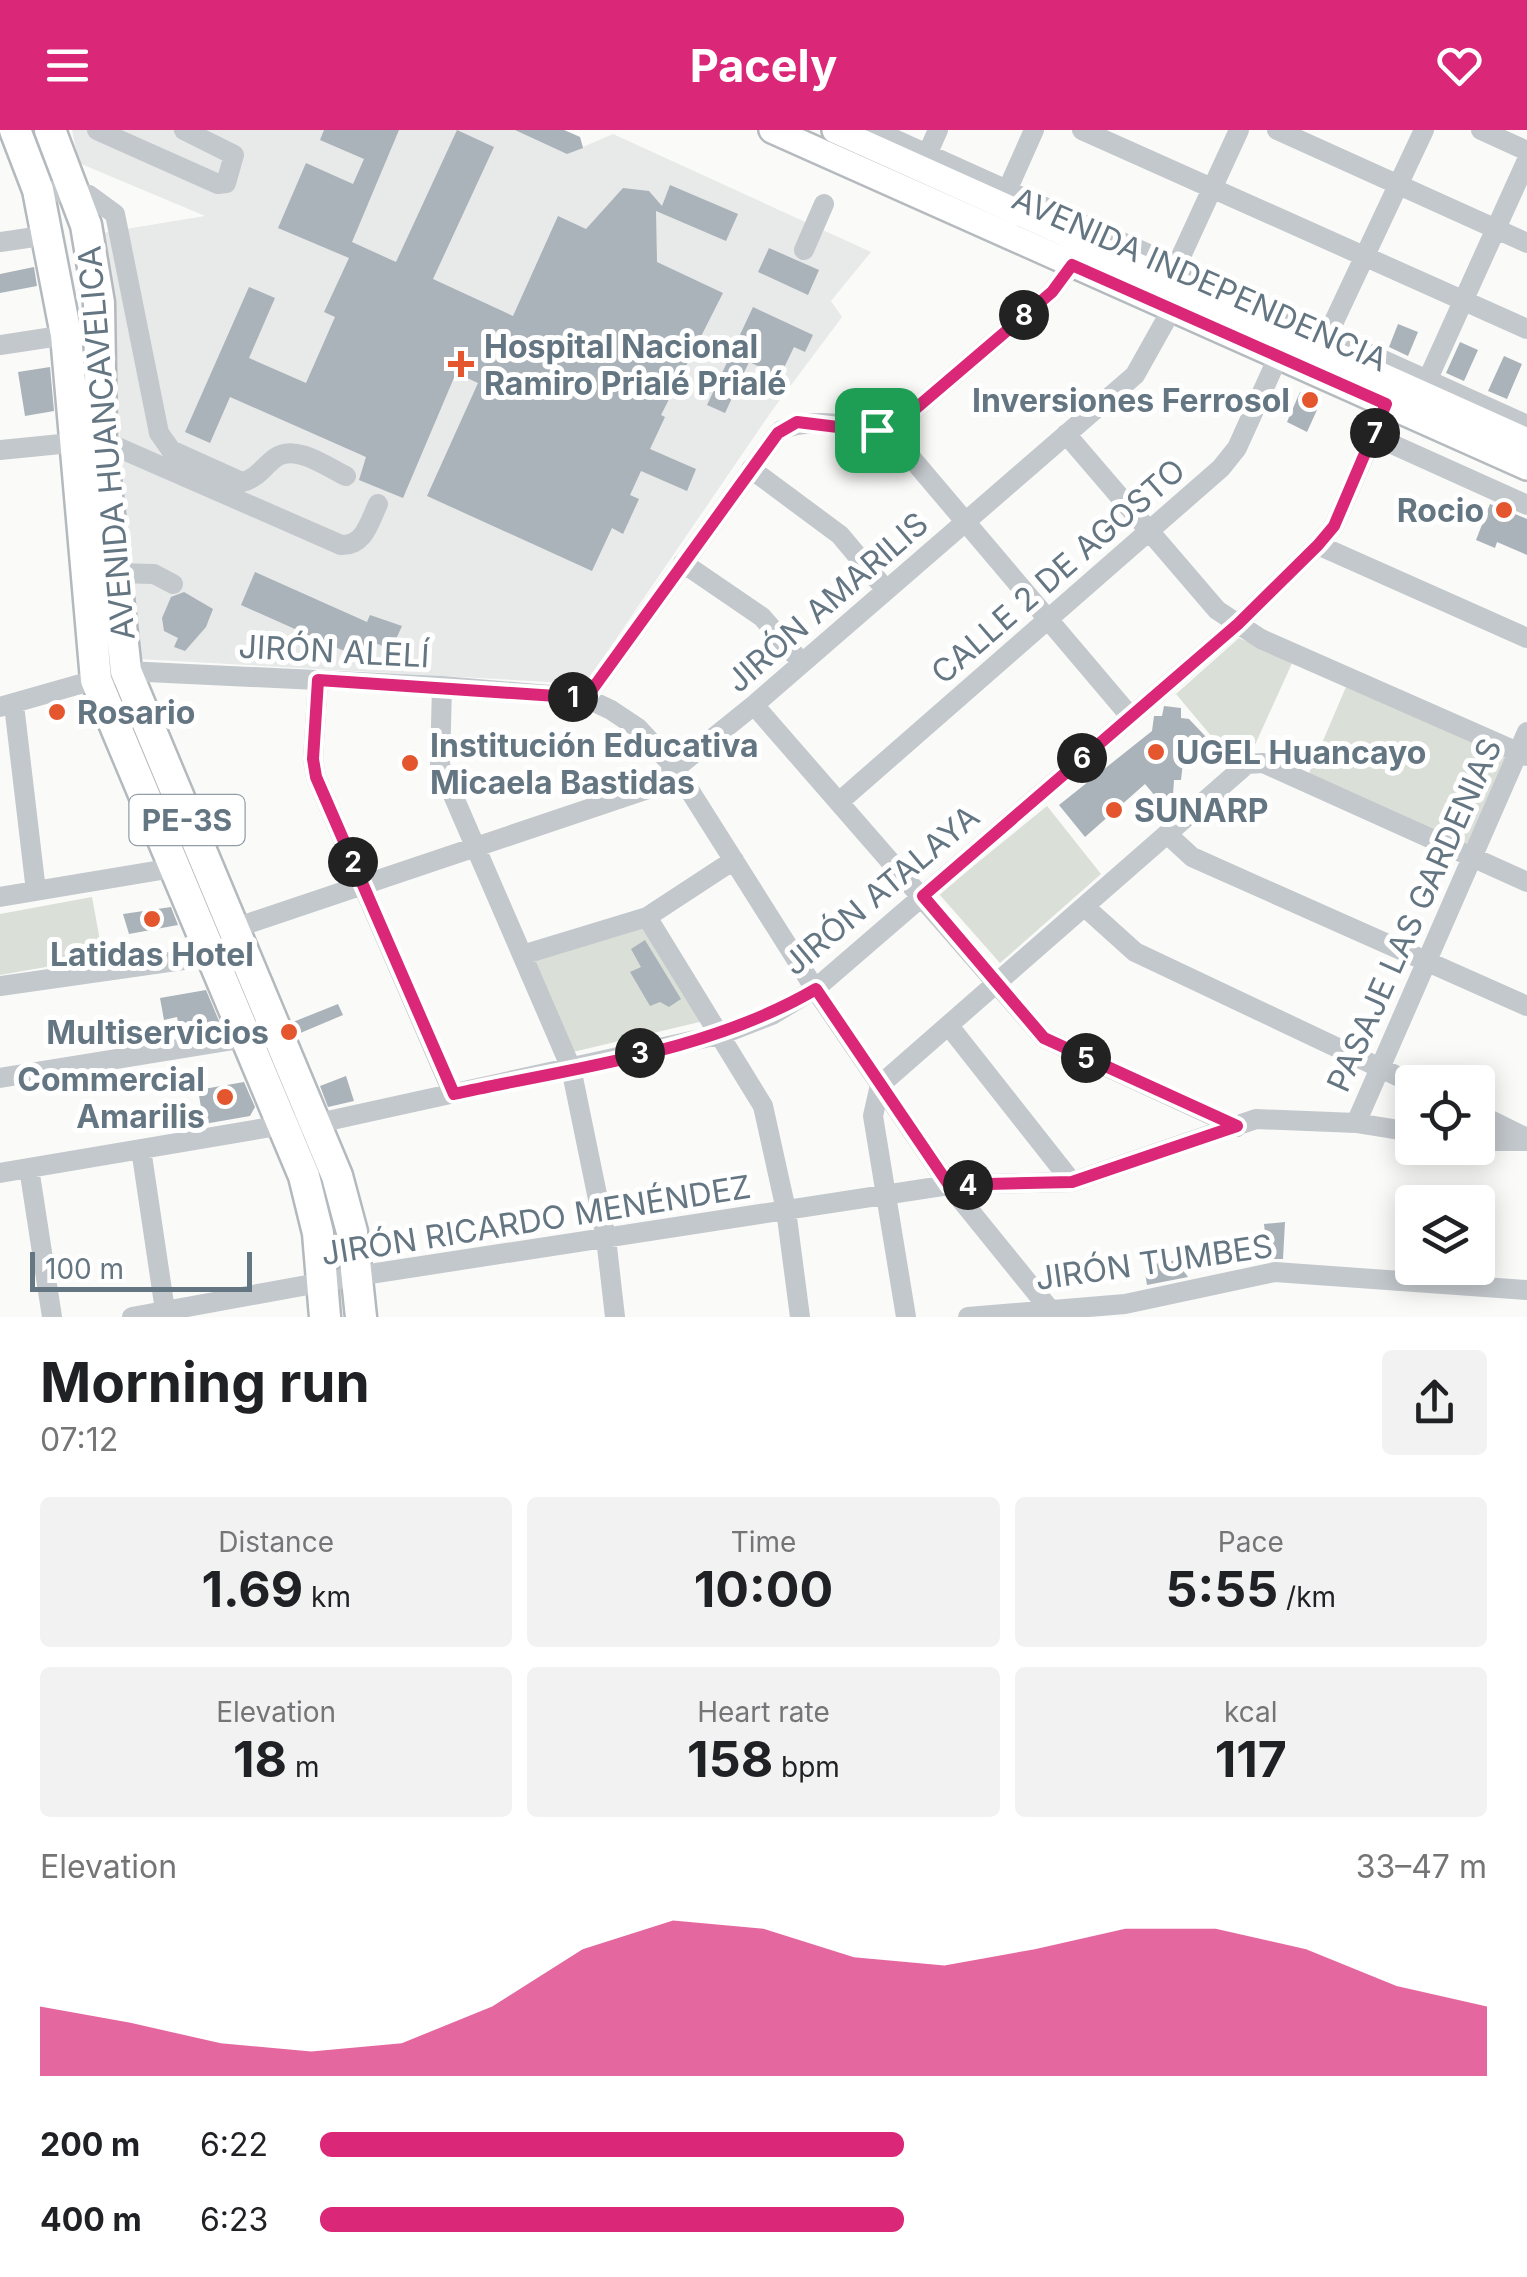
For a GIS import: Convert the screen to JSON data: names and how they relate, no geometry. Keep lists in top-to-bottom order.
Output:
{
  "streets": {
    "highway": ["AVENIDA HUANCAVELICA", "PE-3S"],
    "main road": ["AVENIDA INDEPENDENCIA"],
    "street": [
      "CALLE 2 DE AGOSTO",
      "JIRÓN AMARILIS",
      "JIRÓN ALELÍ",
      "JIRÓN ATALAYA",
      "PASAJE LAS GARDENIAS",
      "JIRÓN RICARDO MENÉNDEZ",
      "JIRÓN TUMBES"
    ]
  },
  "crossings": [
    ["AVENIDA INDEPENDENCIA", "CALLE 2 DE AGOSTO"],
    ["AVENIDA INDEPENDENCIA", "JIRÓN AMARILIS"],
    ["AVENIDA INDEPENDENCIA", "JIRÓN ATALAYA"],
    ["AVENIDA HUANCAVELICA", "JIRÓN AMARILIS"],
    ["AVENIDA HUANCAVELICA", "JIRÓN ALELÍ"],
    ["AVENIDA HUANCAVELICA", "JIRÓN ATALAYA"],
    ["AVENIDA HUANCAVELICA", "JIRÓN RICARDO MENÉNDEZ"],
    ["JIRÓN AMARILIS", "JIRÓN ALELÍ"],
    ["JIRÓN ALELÍ", "JIRÓN ATALAYA"],
    ["JIRÓN ALELÍ", "JIRÓN RICARDO MENÉNDEZ"],
    ["JIRÓN ALELÍ", "JIRÓN TUMBES"],
    ["PASAJE LAS GARDENIAS", "JIRÓN RICARDO MENÉNDEZ"]
  ],
  "places": {
    "health": ["Hospital Nacional Ramiro Prialé Prialé"],
    "other": [
      "Inversiones Ferrosol",
      "Rocio",
      "Rosario",
      "UGEL Huancayo",
      "Institución Educativa Micaela Bastidas",
      "SUNARP",
      "Latidas Hotel",
      "Multiservicios",
      "Commercial Amarilis"
    ]
  },
  "scale_bar": "100 m",
  "page": {
    "header": "Pacely",
    "pins": [
      "8",
      "7",
      "1",
      "6",
      "2",
      "3",
      "5",
      "4"
    ],
    "scale": "100 m",
    "heading": ["Morning run", "07:12"],
    "stats": [
      ["Distance", "1.69 km"],
      ["Time", "10:00"],
      ["Pace", "5:55 /km"],
      ["Elevation", "18 m"],
      ["Heart rate", "158 bpm"],
      ["kcal", "117"]
    ],
    "chart": ["Elevation", "33–47 m"],
    "list": [
      {
        "name": "200 m",
        "note": "6:22"
      },
      {
        "name": "400 m",
        "note": "6:23"
      }
    ]
  }
}
